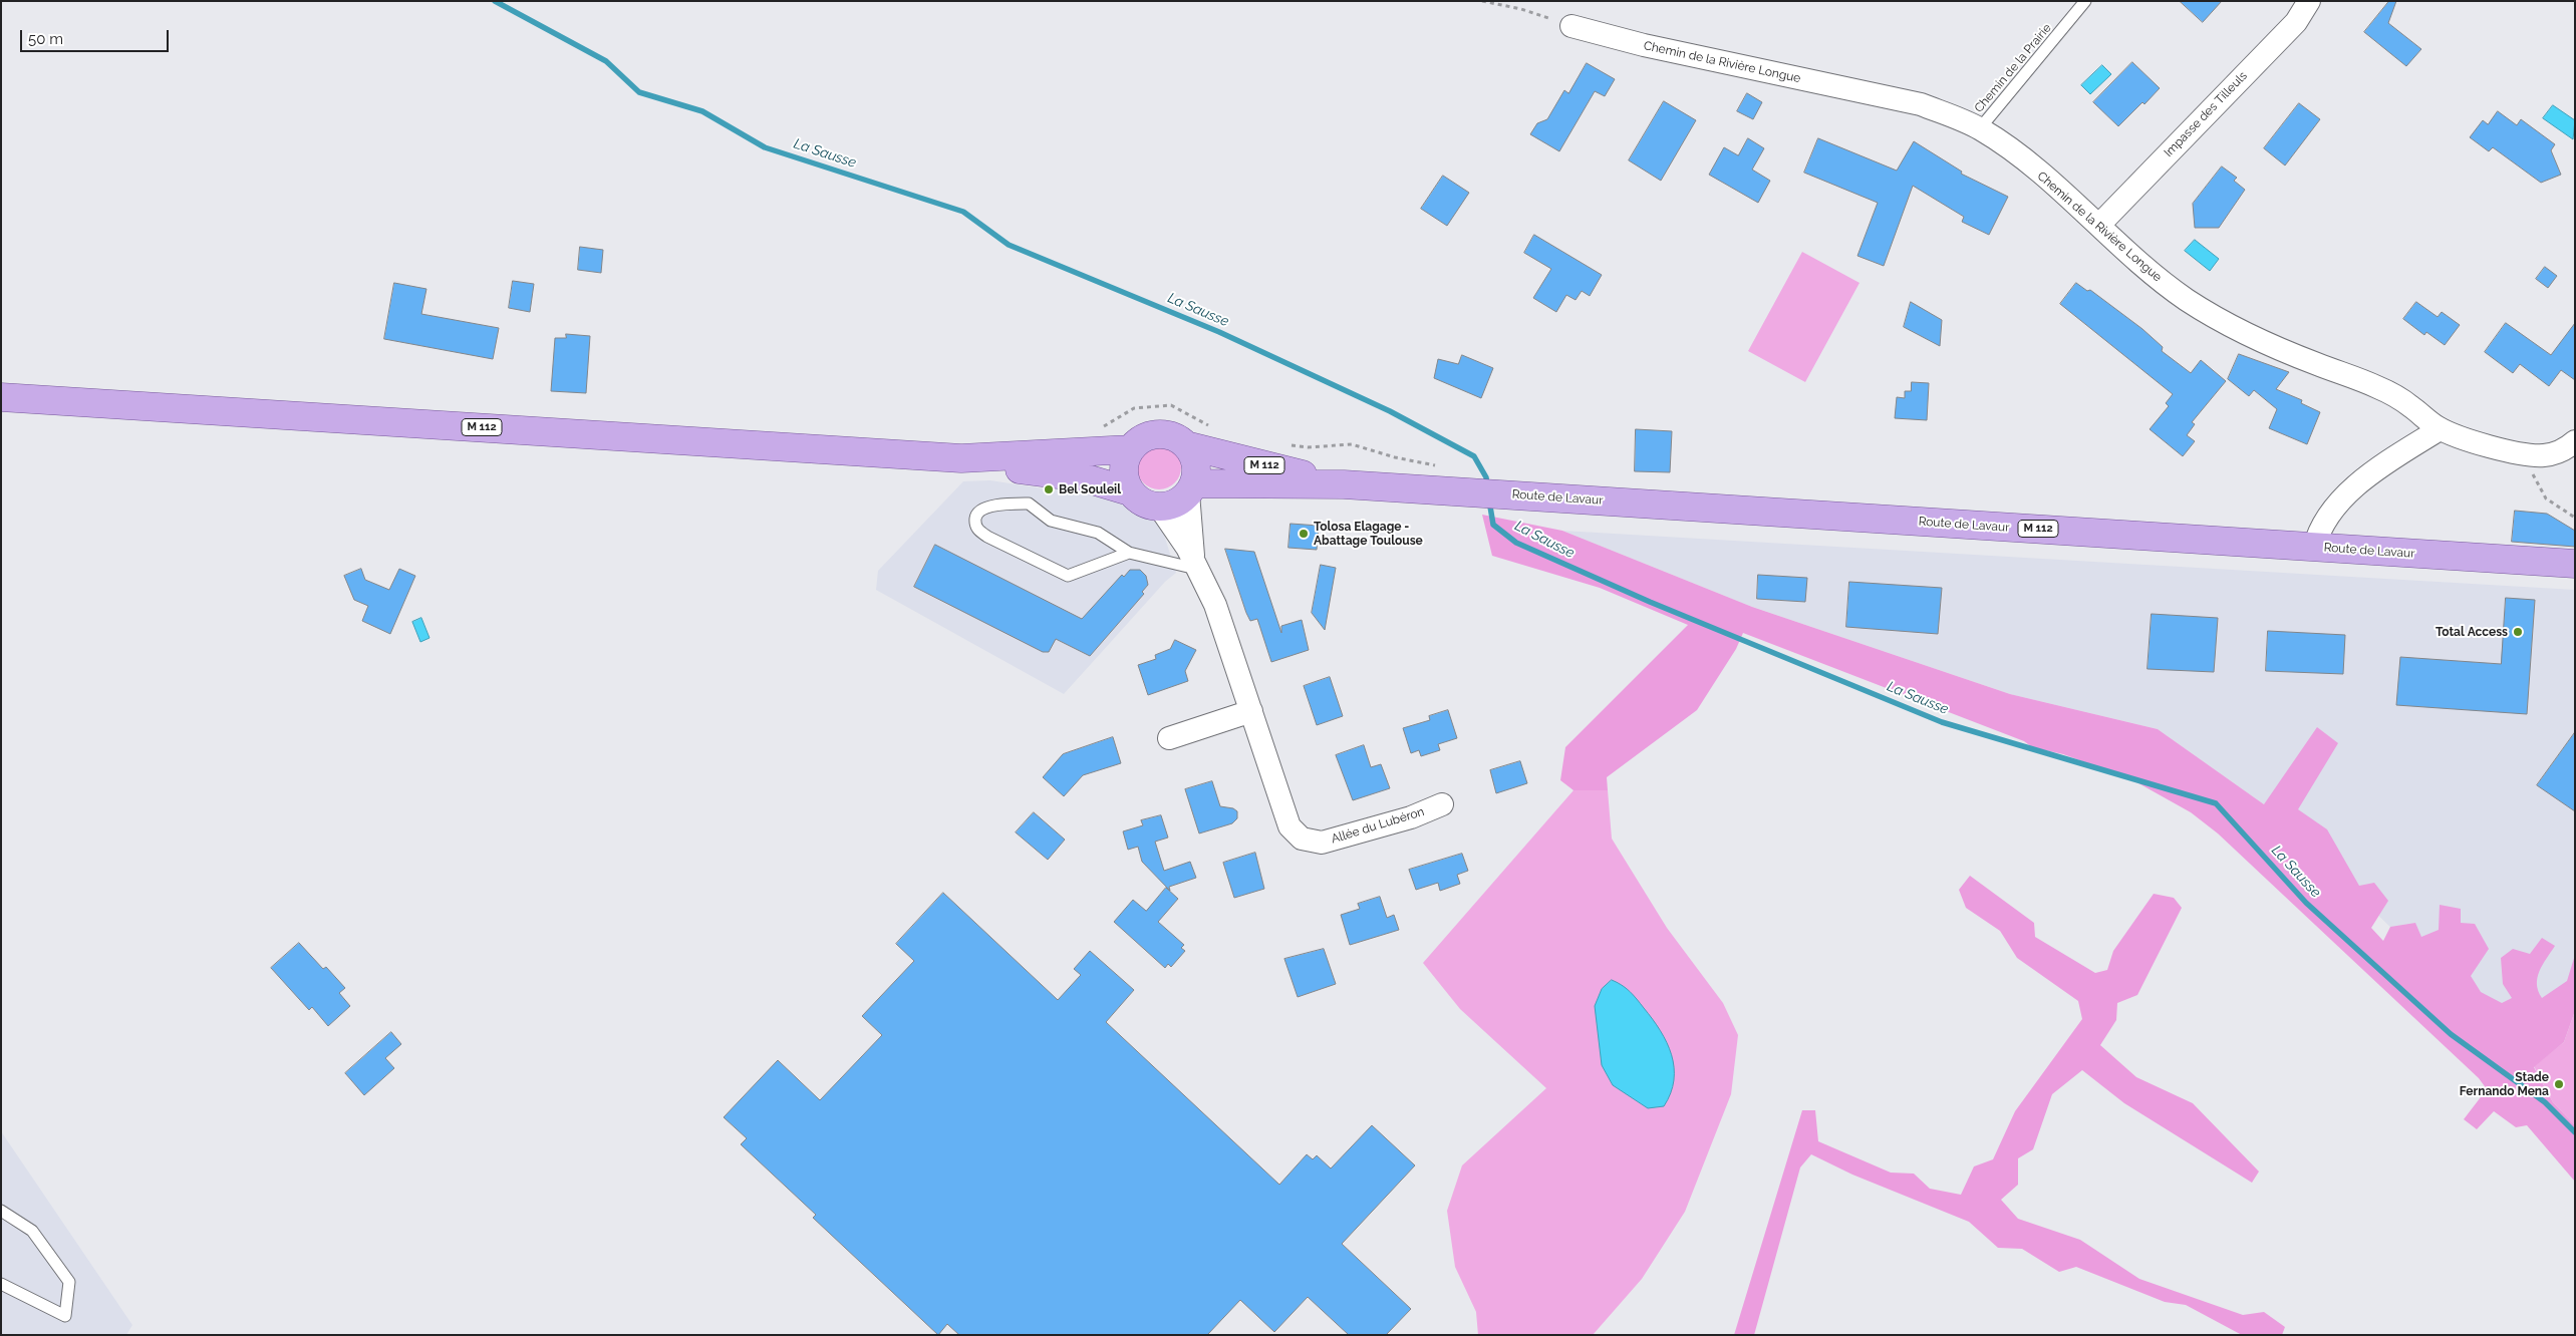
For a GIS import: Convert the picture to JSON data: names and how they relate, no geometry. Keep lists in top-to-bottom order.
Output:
{
  "streets": {
    "main road": ["M 112", "Route de Lavaur"],
    "street": ["Chemin de la Rivière Longue", "Impasse des Tilleuls", "Allée du Lubéron"],
    "lane": ["Chemin de la Prairie"]
  },
  "crossings": [
    ["Chemin de la Rivière Longue", "Chemin de la Prairie"],
    ["Chemin de la Rivière Longue", "Impasse des Tilleuls"],
    ["M 112", "Route de Lavaur"],
    ["M 112", "Allée du Lubéron"]
  ],
  "water": ["La Sausse"],
  "places": [
    "Bel Souleil",
    "Tolosa Elagage - Abattage Toulouse",
    "Total Access",
    "Stade Fernando Mena"
  ],
  "scale_bar": "50 m"
}
